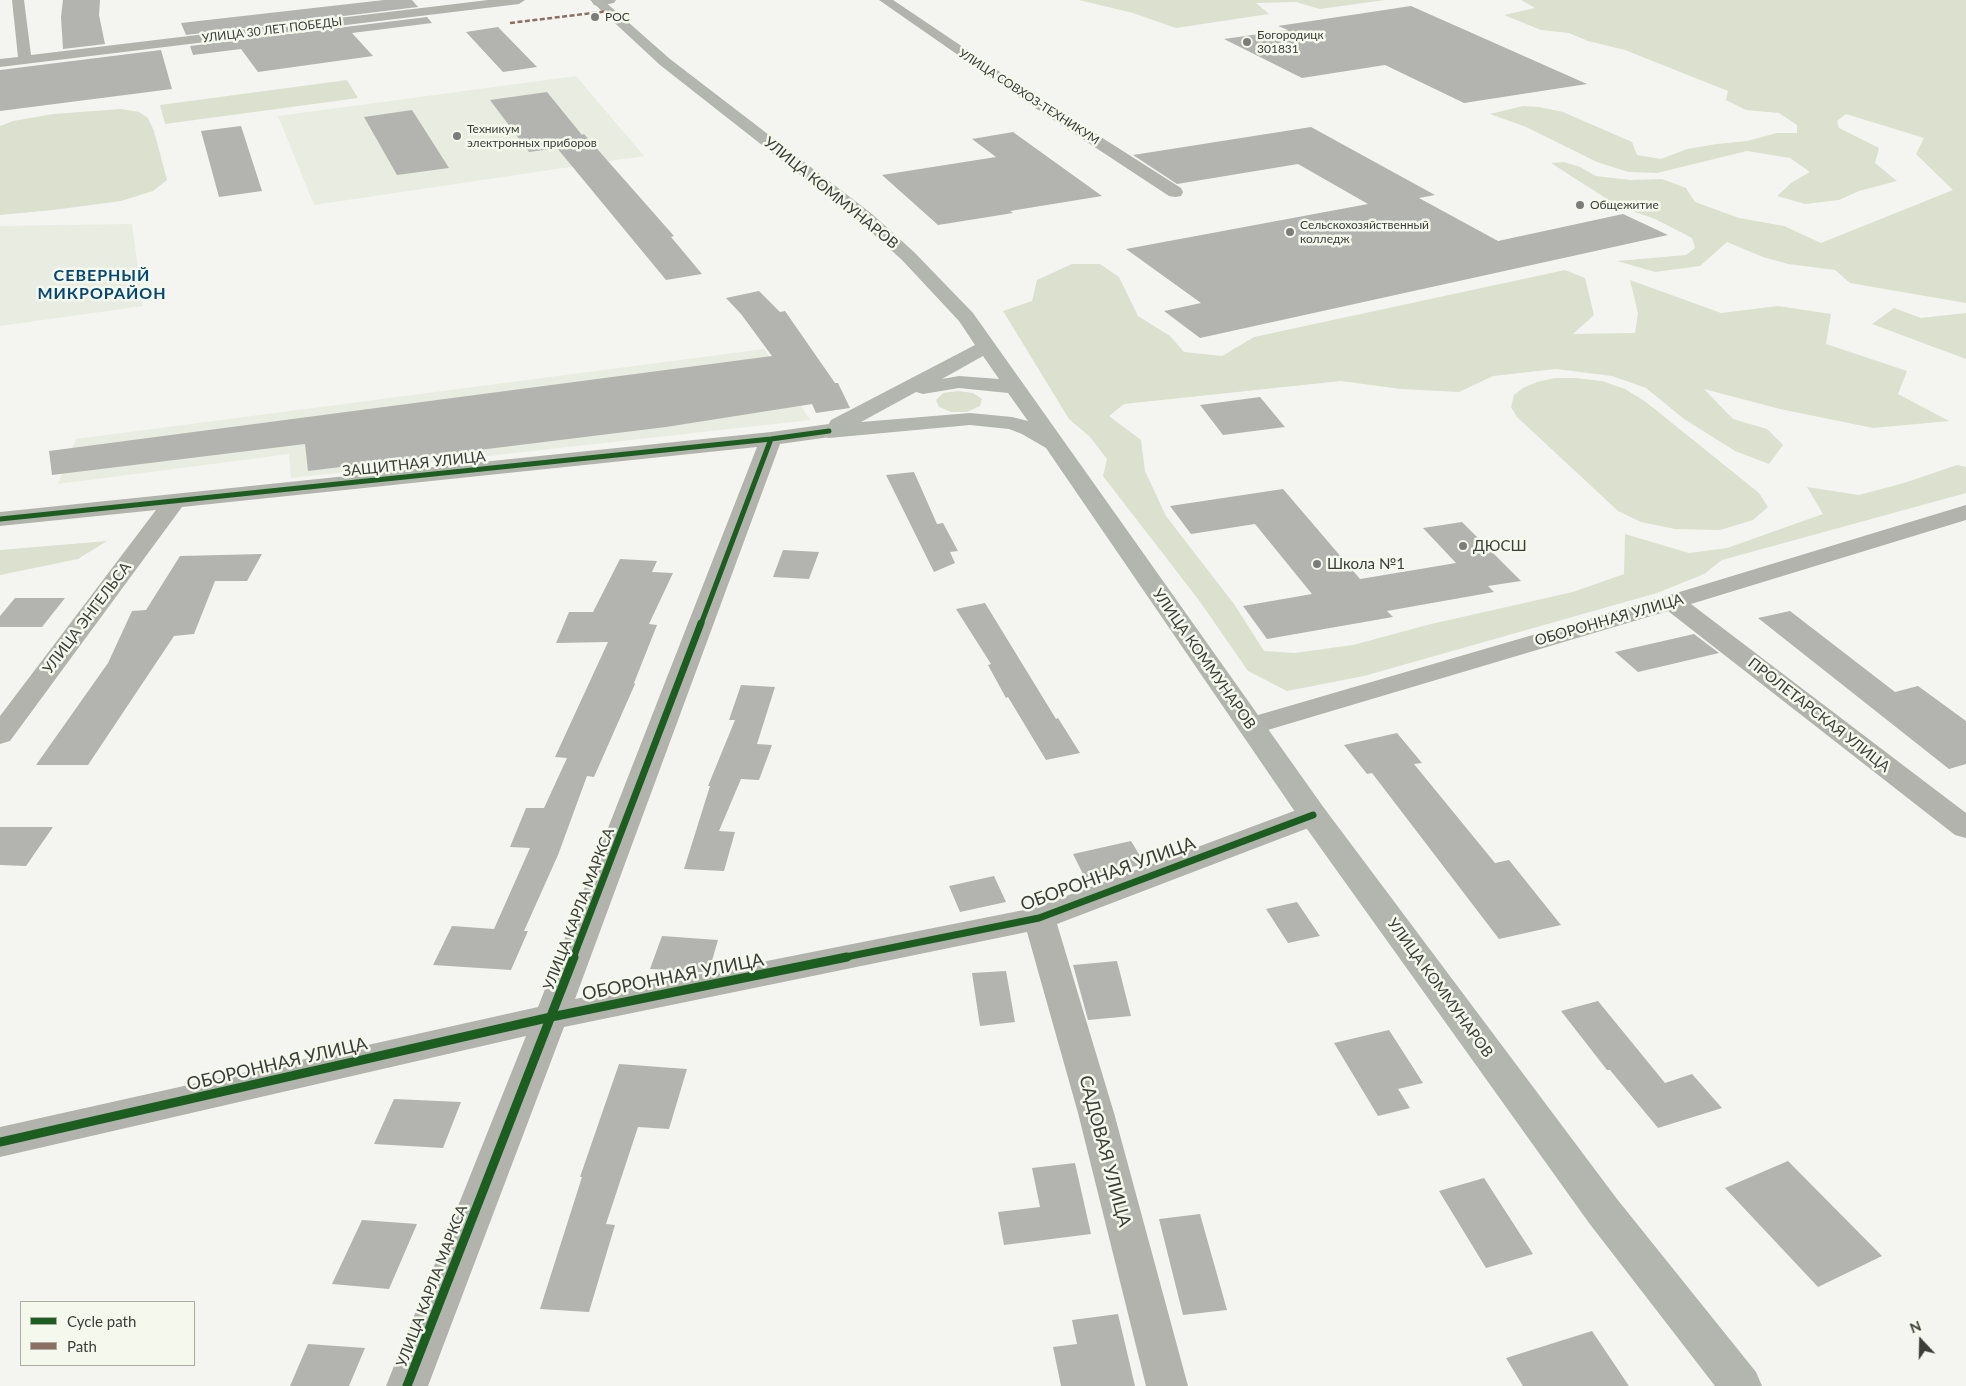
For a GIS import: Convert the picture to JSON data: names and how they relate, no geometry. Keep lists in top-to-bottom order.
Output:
{
  "streets": {
    "main road": ["УЛИЦА КОММУНАРОВ"],
    "street": [
      "УЛИЦА 30 ЛЕТ ПОБЕДЫ",
      "УЛИЦА СОВХОЗ-ТЕХНИКУМ",
      "ЗАЩИТНАЯ УЛИЦА",
      "УЛИЦА ЭНГЕЛЬСА",
      "ОБОРОННАЯ УЛИЦА",
      "ПРОЛЕТАРСКАЯ УЛИЦА",
      "УЛИЦА КАРЛА МАРКСА",
      "САДОВАЯ УЛИЦА"
    ]
  },
  "crossings": [
    ["УЛИЦА КОММУНАРОВ", "ОБОРОННАЯ УЛИЦА"],
    ["ЗАЩИТНАЯ УЛИЦА", "УЛИЦА ЭНГЕЛЬСА"],
    ["ЗАЩИТНАЯ УЛИЦА", "УЛИЦА КАРЛА МАРКСА"],
    ["ОБОРОННАЯ УЛИЦА", "ПРОЛЕТАРСКАЯ УЛИЦА"],
    ["ОБОРОННАЯ УЛИЦА", "УЛИЦА КАРЛА МАРКСА"],
    ["ОБОРОННАЯ УЛИЦА", "САДОВАЯ УЛИЦА"]
  ],
  "districts": ["СЕВЕРНЫЙ МИКРОРАЙОН"],
  "places": [
    "РОС",
    "Богородицк 301831",
    "Техникум электронных приборов",
    "Общежитие",
    "Сельскохозяйственный колледж",
    "ДЮСШ",
    "Школа №1"
  ],
  "legend": ["Cycle path", "Path"],
  "north": "top"
}
